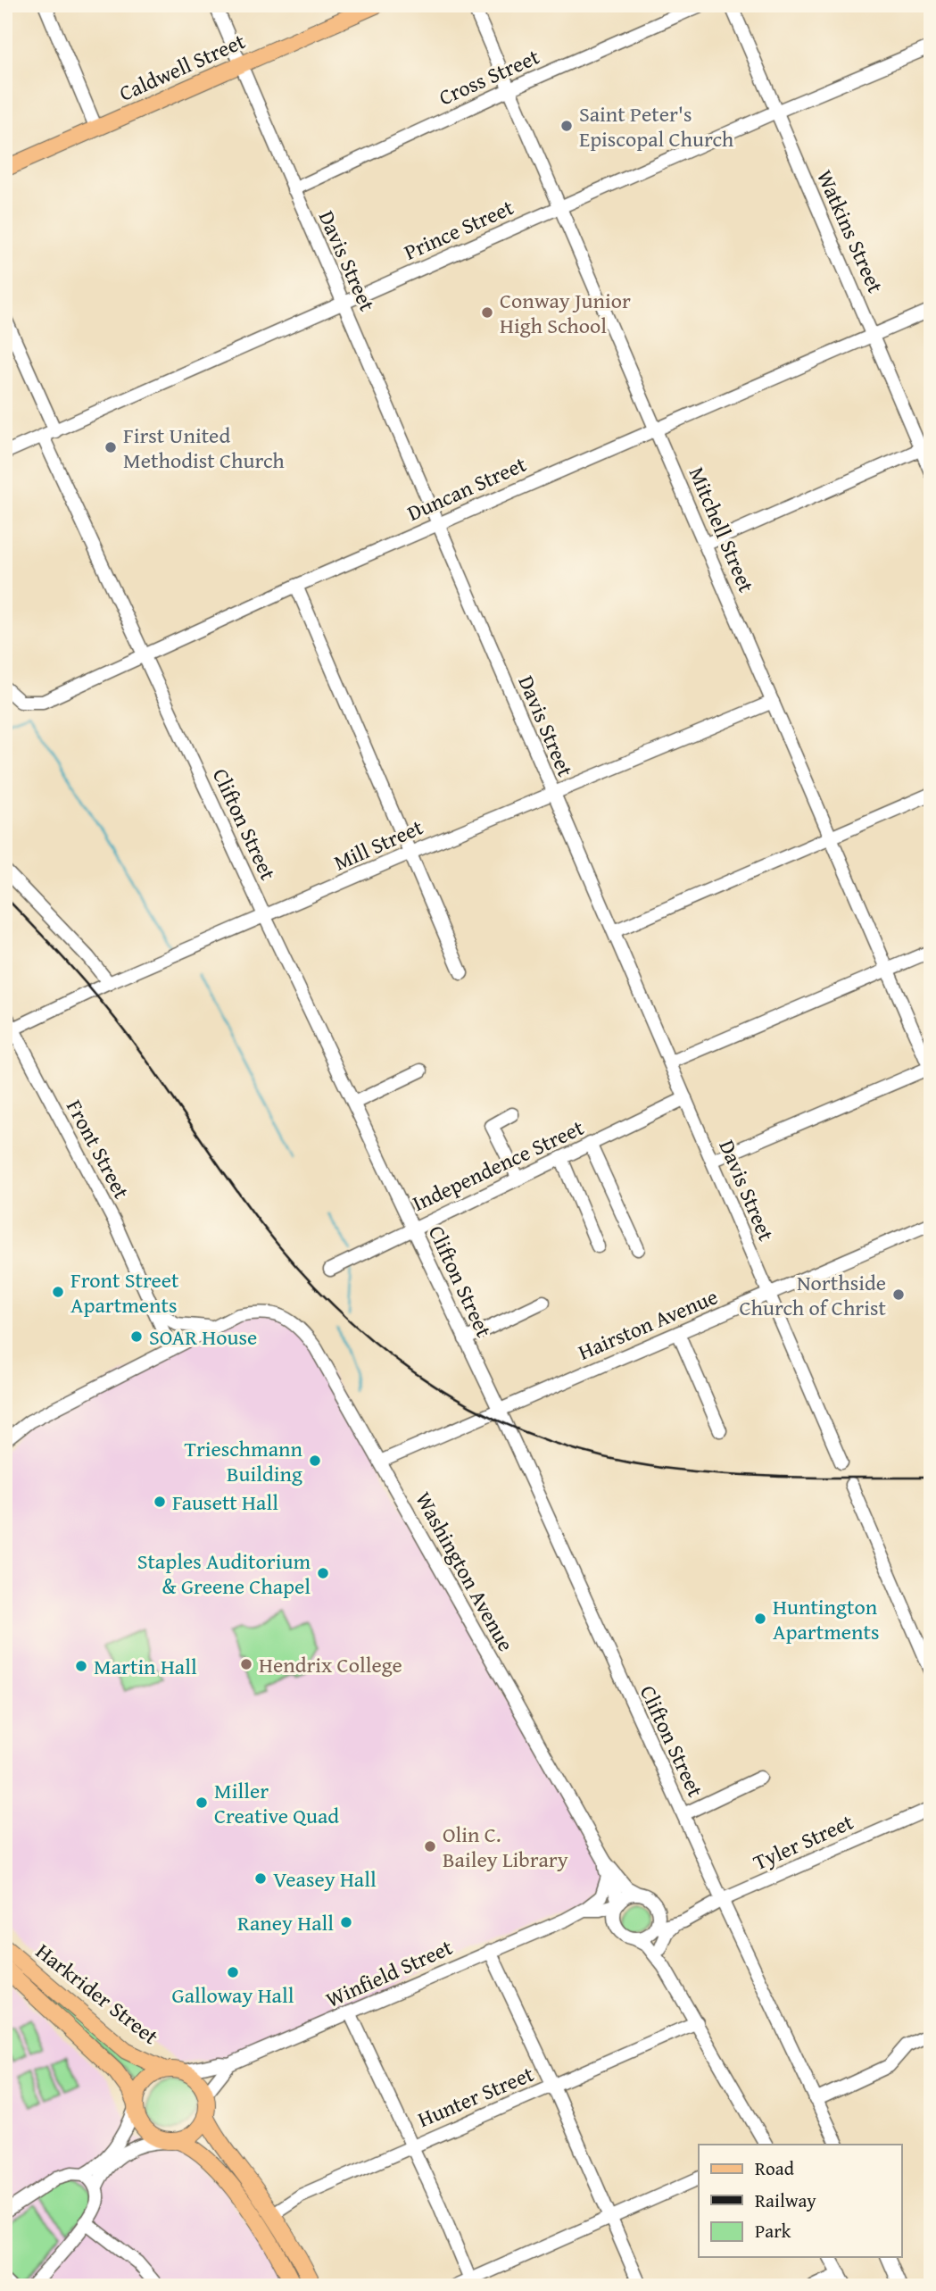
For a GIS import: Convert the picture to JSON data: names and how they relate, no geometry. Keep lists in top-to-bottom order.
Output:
{
  "streets": {
    "main road": ["Caldwell Street", "Harkrider Street"],
    "street": [
      "Cross Street",
      "Prince Street",
      "Watkins Street",
      "Davis Street",
      "Duncan Street",
      "Mitchell Street",
      "Clifton Street",
      "Mill Street",
      "Front Street",
      "Independence Street",
      "Hairston Avenue",
      "Washington Avenue",
      "Tyler Street",
      "Winfield Street",
      "Hunter Street"
    ]
  },
  "crossings": [
    ["Caldwell Street", "Davis Street"],
    ["Cross Street", "Davis Street"],
    ["Cross Street", "Mitchell Street"],
    ["Prince Street", "Watkins Street"],
    ["Prince Street", "Davis Street"],
    ["Prince Street", "Mitchell Street"],
    ["Prince Street", "Clifton Street"],
    ["Watkins Street", "Duncan Street"],
    ["Davis Street", "Duncan Street"],
    ["Davis Street", "Mill Street"],
    ["Davis Street", "Independence Street"],
    ["Davis Street", "Hairston Avenue"],
    ["Duncan Street", "Mitchell Street"],
    ["Duncan Street", "Clifton Street"],
    ["Mitchell Street", "Mill Street"],
    ["Clifton Street", "Mill Street"],
    ["Clifton Street", "Independence Street"],
    ["Clifton Street", "Hairston Avenue"],
    ["Clifton Street", "Tyler Street"],
    ["Mill Street", "Front Street"],
    ["Hairston Avenue", "Washington Avenue"],
    ["Washington Avenue", "Tyler Street"],
    ["Washington Avenue", "Winfield Street"],
    ["Tyler Street", "Winfield Street"],
    ["Winfield Street", "Harkrider Street"]
  ],
  "places": [
    "Saint Peter's Episcopal Church",
    "Conway Junior High School",
    "First United Methodist Church",
    "Front Street Apartments",
    "Northside Church of Christ",
    "SOAR House",
    "Trieschmann Building",
    "Fausett Hall",
    "Staples Auditorium & Greene Chapel",
    "Huntington Apartments",
    "Hendrix College",
    "Martin Hall",
    "Miller Creative Quad",
    "Olin C. Bailey Library",
    "Veasey Hall",
    "Raney Hall",
    "Galloway Hall"
  ],
  "legend": ["Road", "Railway", "Park"]
}
